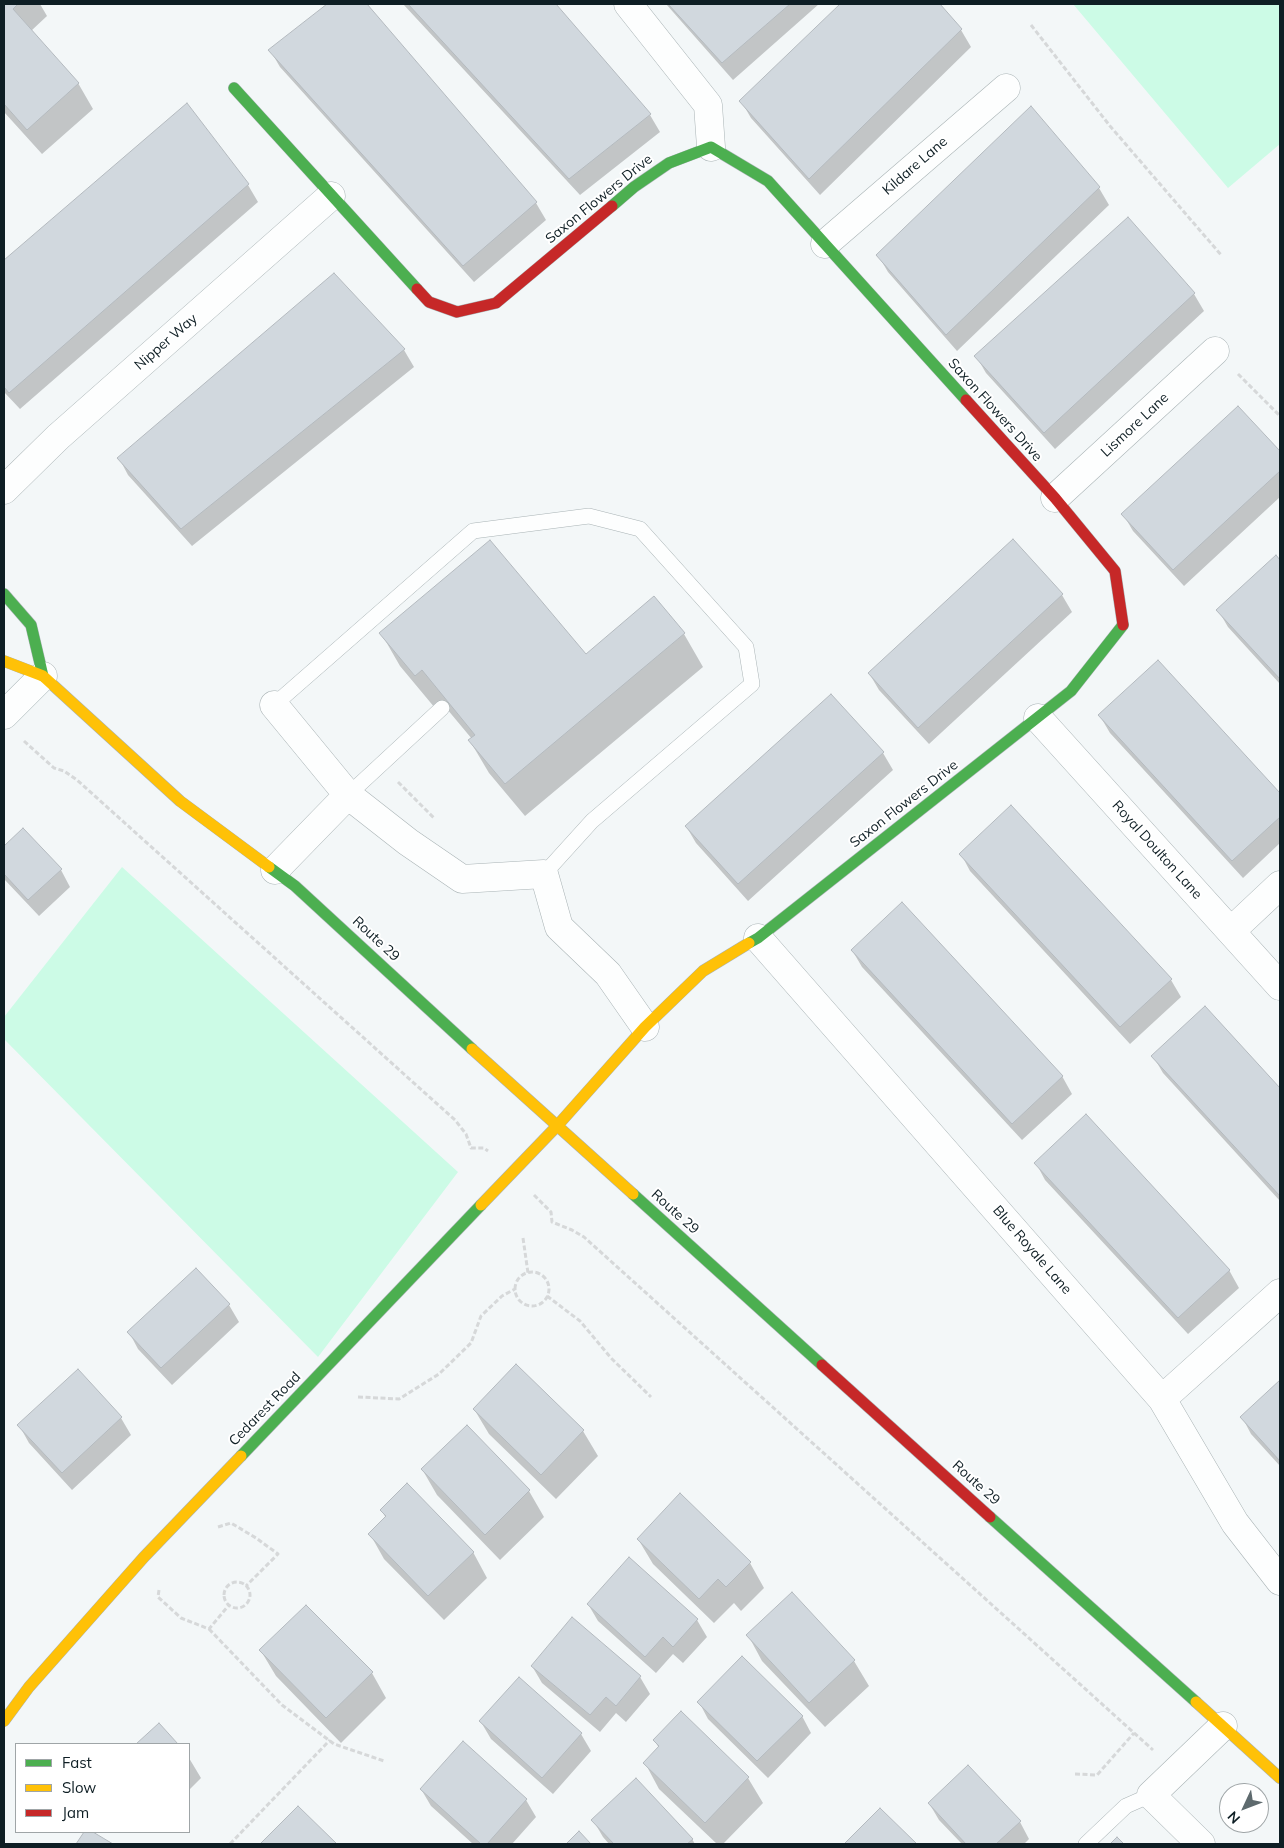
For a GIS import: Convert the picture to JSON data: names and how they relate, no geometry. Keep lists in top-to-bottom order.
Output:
{
  "streets": {
    "street": [
      "Kildare Lane",
      "Saxon Flowers Drive",
      "Nipper Way",
      "Lismore Lane",
      "Royal Doulton Lane",
      "Route 29",
      "Blue Royale Lane",
      "Cedarest Road"
    ]
  },
  "crossings": [
    ["Kildare Lane", "Saxon Flowers Drive"],
    ["Saxon Flowers Drive", "Nipper Way"],
    ["Saxon Flowers Drive", "Lismore Lane"],
    ["Saxon Flowers Drive", "Royal Doulton Lane"],
    ["Saxon Flowers Drive", "Route 29"],
    ["Saxon Flowers Drive", "Blue Royale Lane"],
    ["Saxon Flowers Drive", "Cedarest Road"],
    ["Route 29", "Cedarest Road"]
  ],
  "legend": ["Fast", "Slow", "Jam"],
  "north": "bottom left"
}
